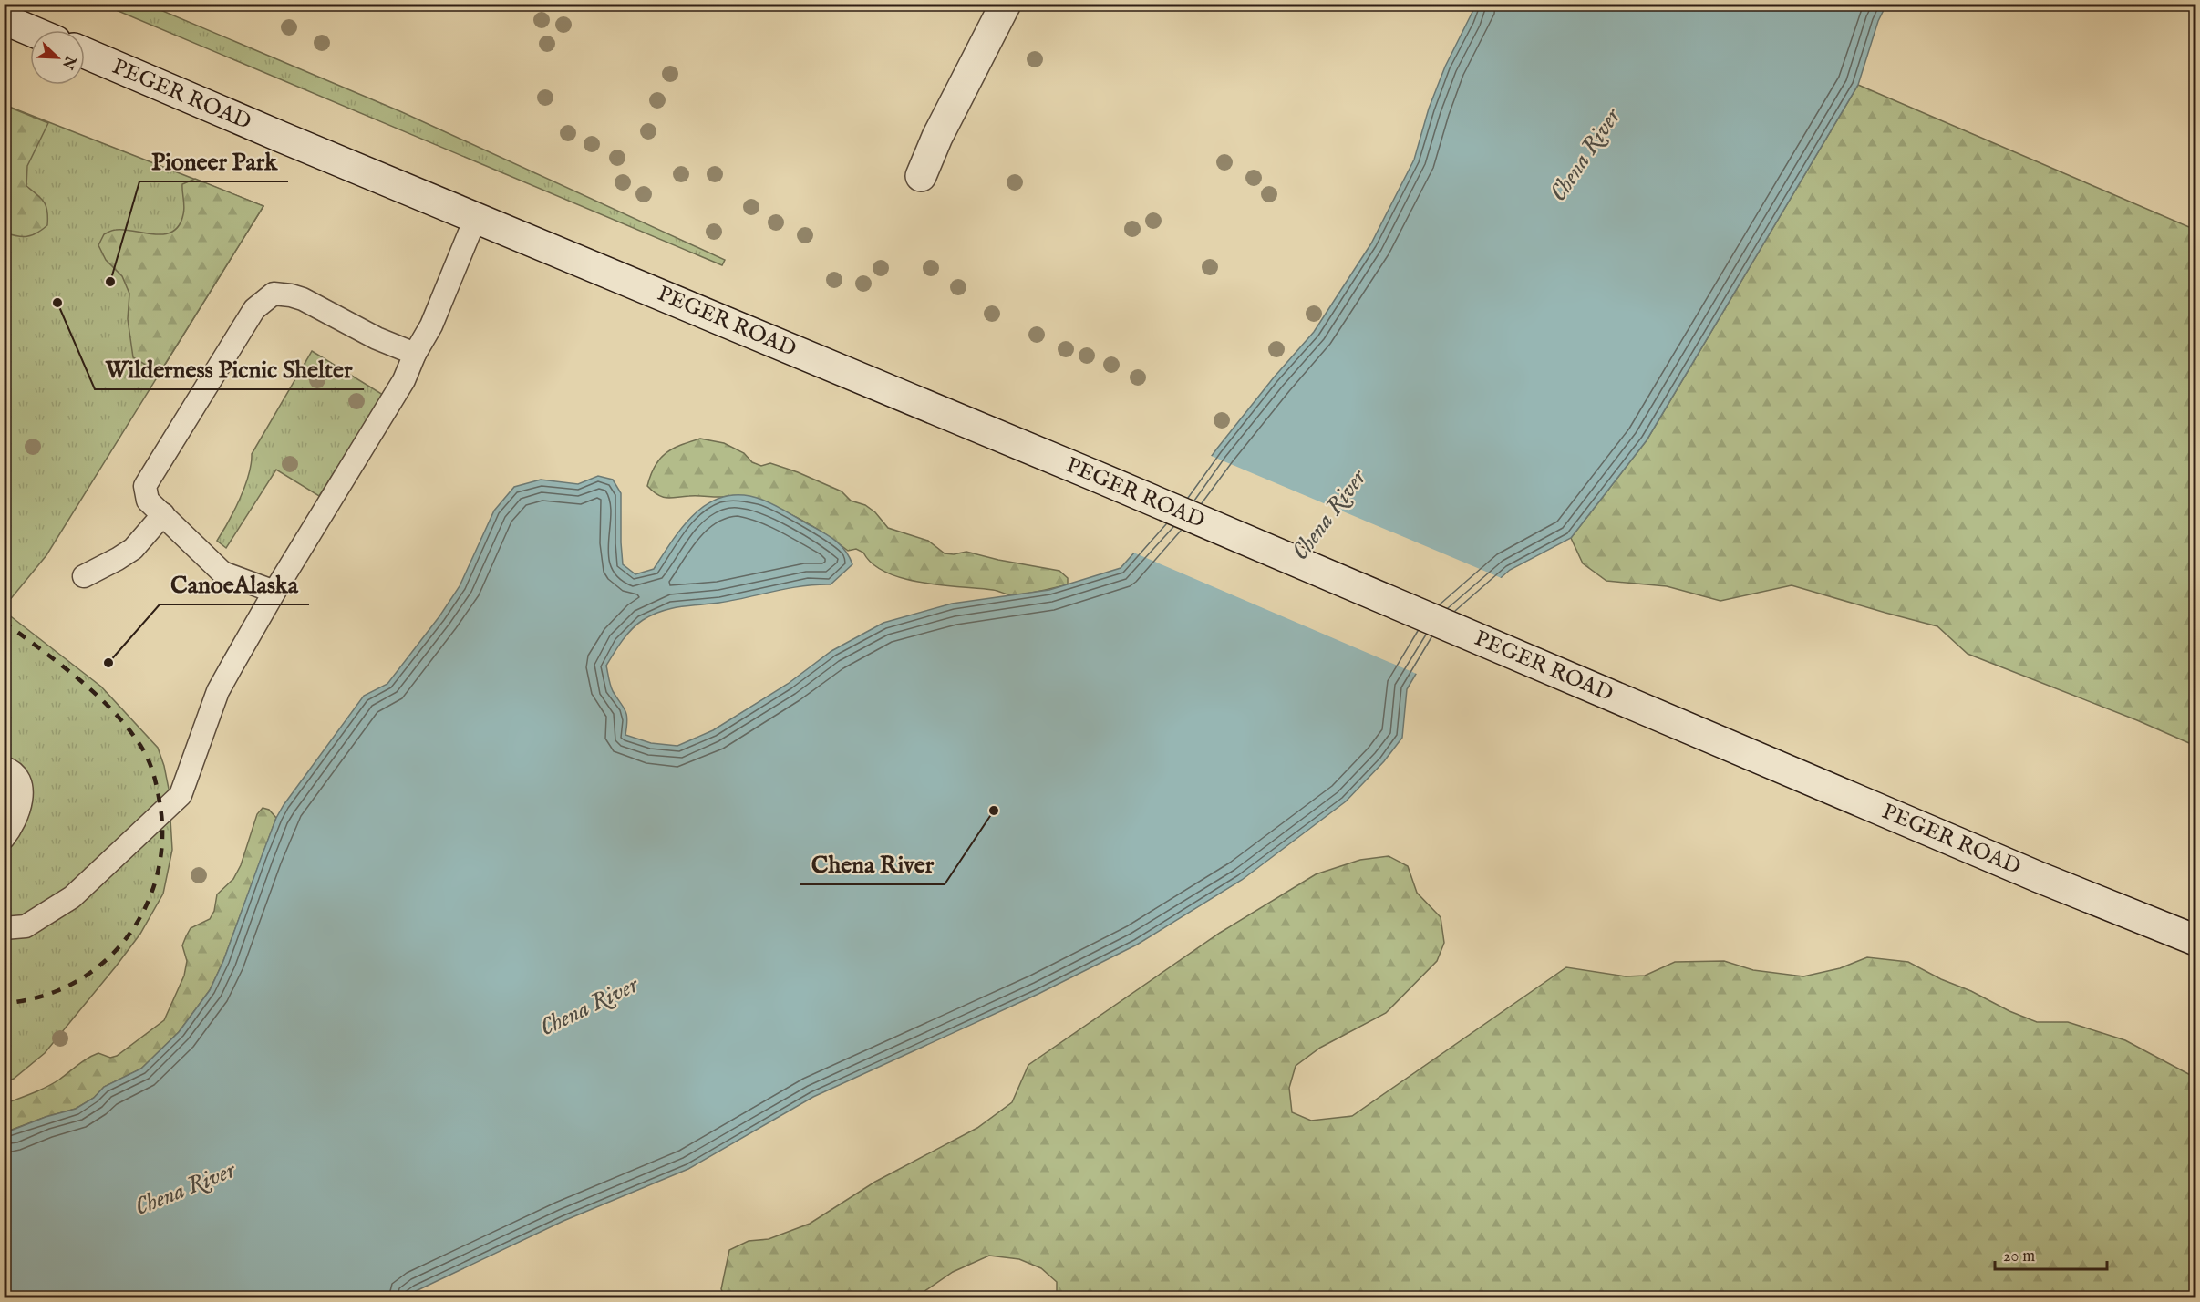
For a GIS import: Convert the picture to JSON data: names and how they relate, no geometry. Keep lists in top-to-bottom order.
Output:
{
  "streets": {
    "main road": ["PEGER ROAD"]
  },
  "water": ["Chena River"],
  "places": [
    "Pioneer Park",
    "Wilderness Picnic Shelter",
    "CanoeAlaska",
    "Chena River"
  ],
  "scale_bar": "20 m",
  "north": "bottom right"
}
